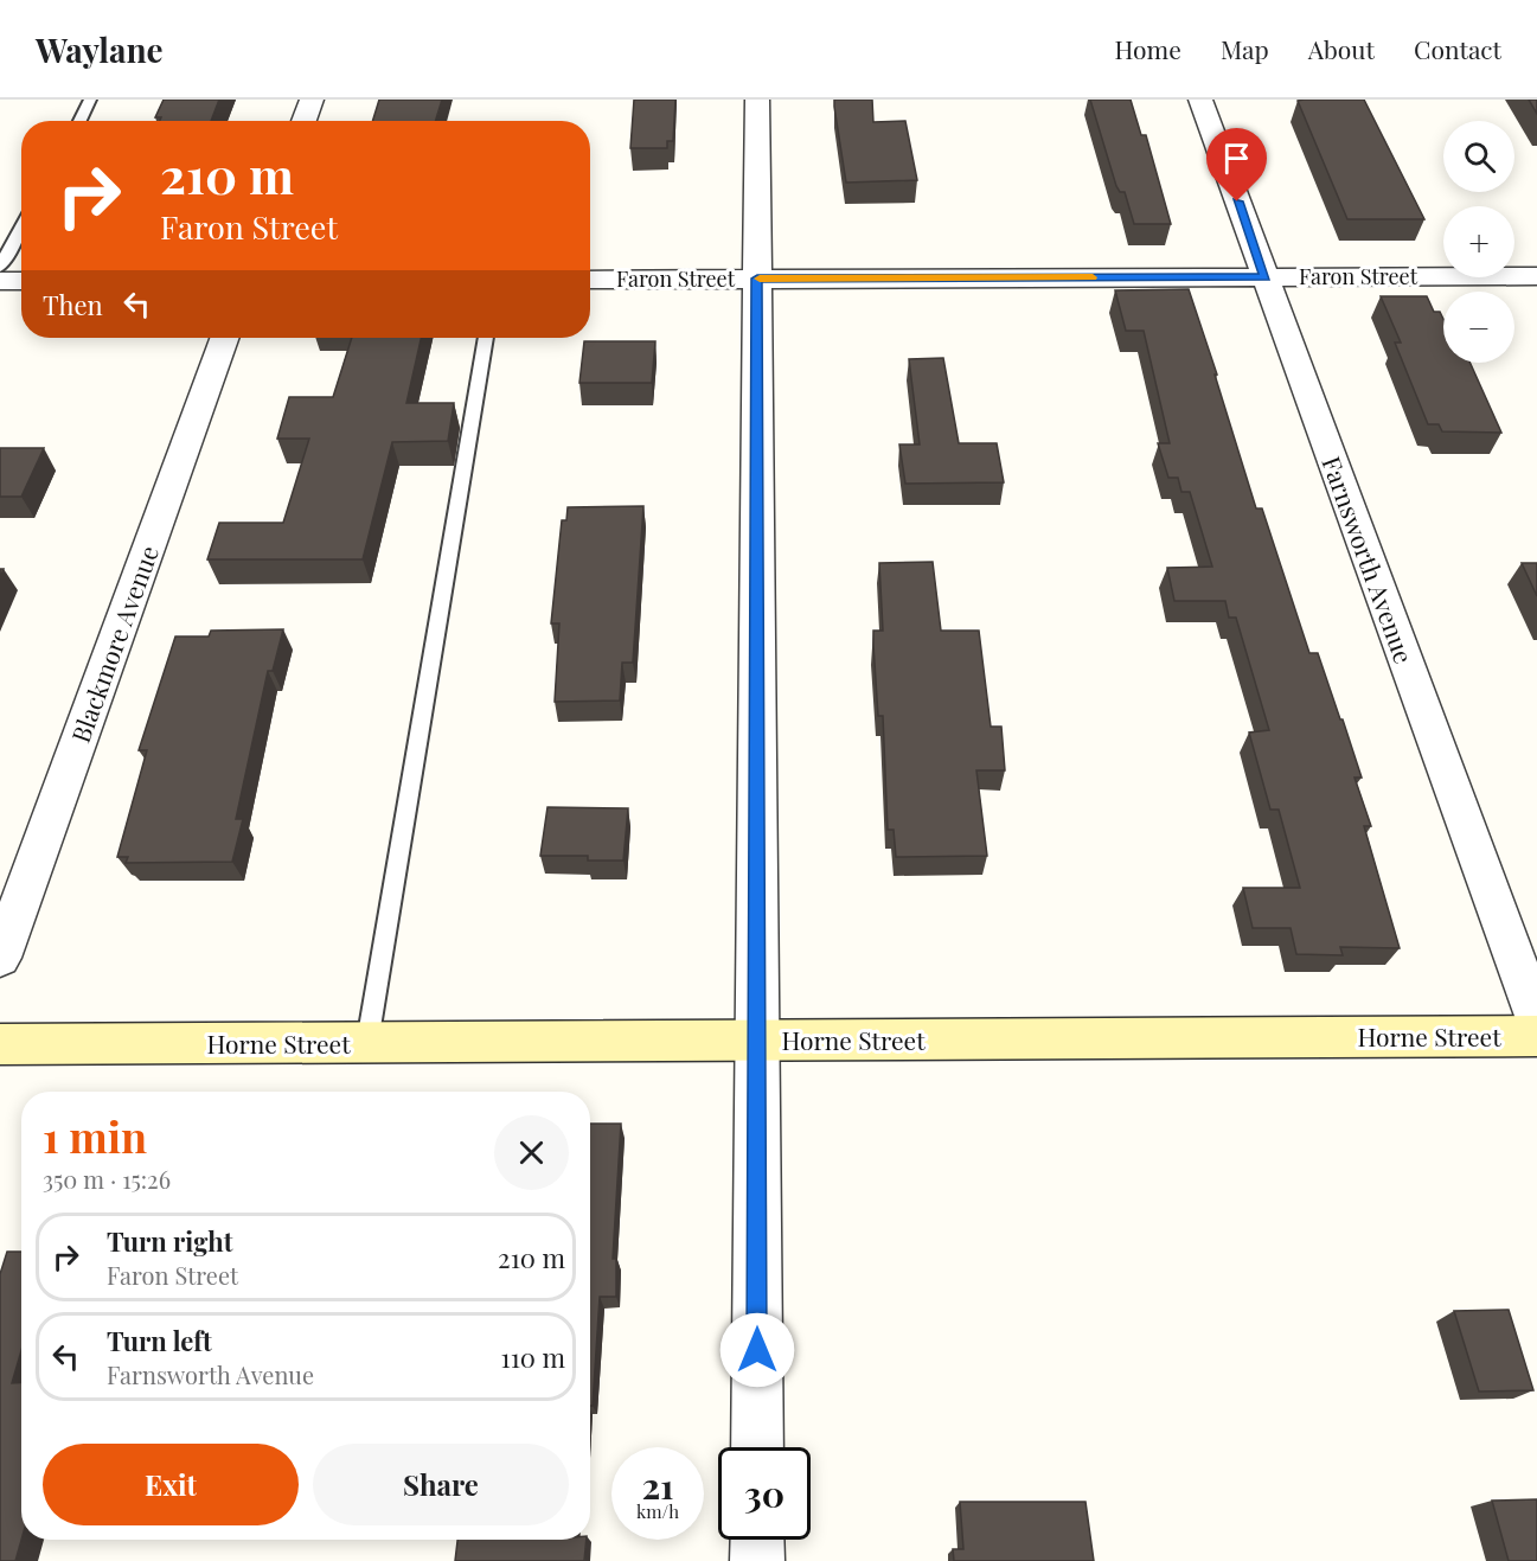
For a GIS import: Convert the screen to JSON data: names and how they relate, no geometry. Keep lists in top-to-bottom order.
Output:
{
  "streets": {
    "street": [
      "Faron Street",
      "Farnsworth Avenue",
      "Blackmore Avenue",
      "Horne Street"
    ]
  },
  "crossings": [
    ["Faron Street", "Farnsworth Avenue"]
  ],
  "page": {
    "header": "Waylane",
    "nav": [
      "Home",
      "Map",
      "About",
      "Contact"
    ],
    "map_buttons": ["+", "−"],
    "turn": ["210 m", "Faron Street"],
    "then": "Then",
    "heading": ["1 min", "350 m · 15:26"],
    "list": [
      {
        "name": "Turn right",
        "note": "Faron Street",
        "value": "210 m"
      },
      {
        "name": "Turn left",
        "note": "Farnsworth Avenue",
        "value": "110 m"
      }
    ],
    "buttons": ["Exit", "Share"],
    "speed": "21 km/h",
    "limit": "30"
  }
}
